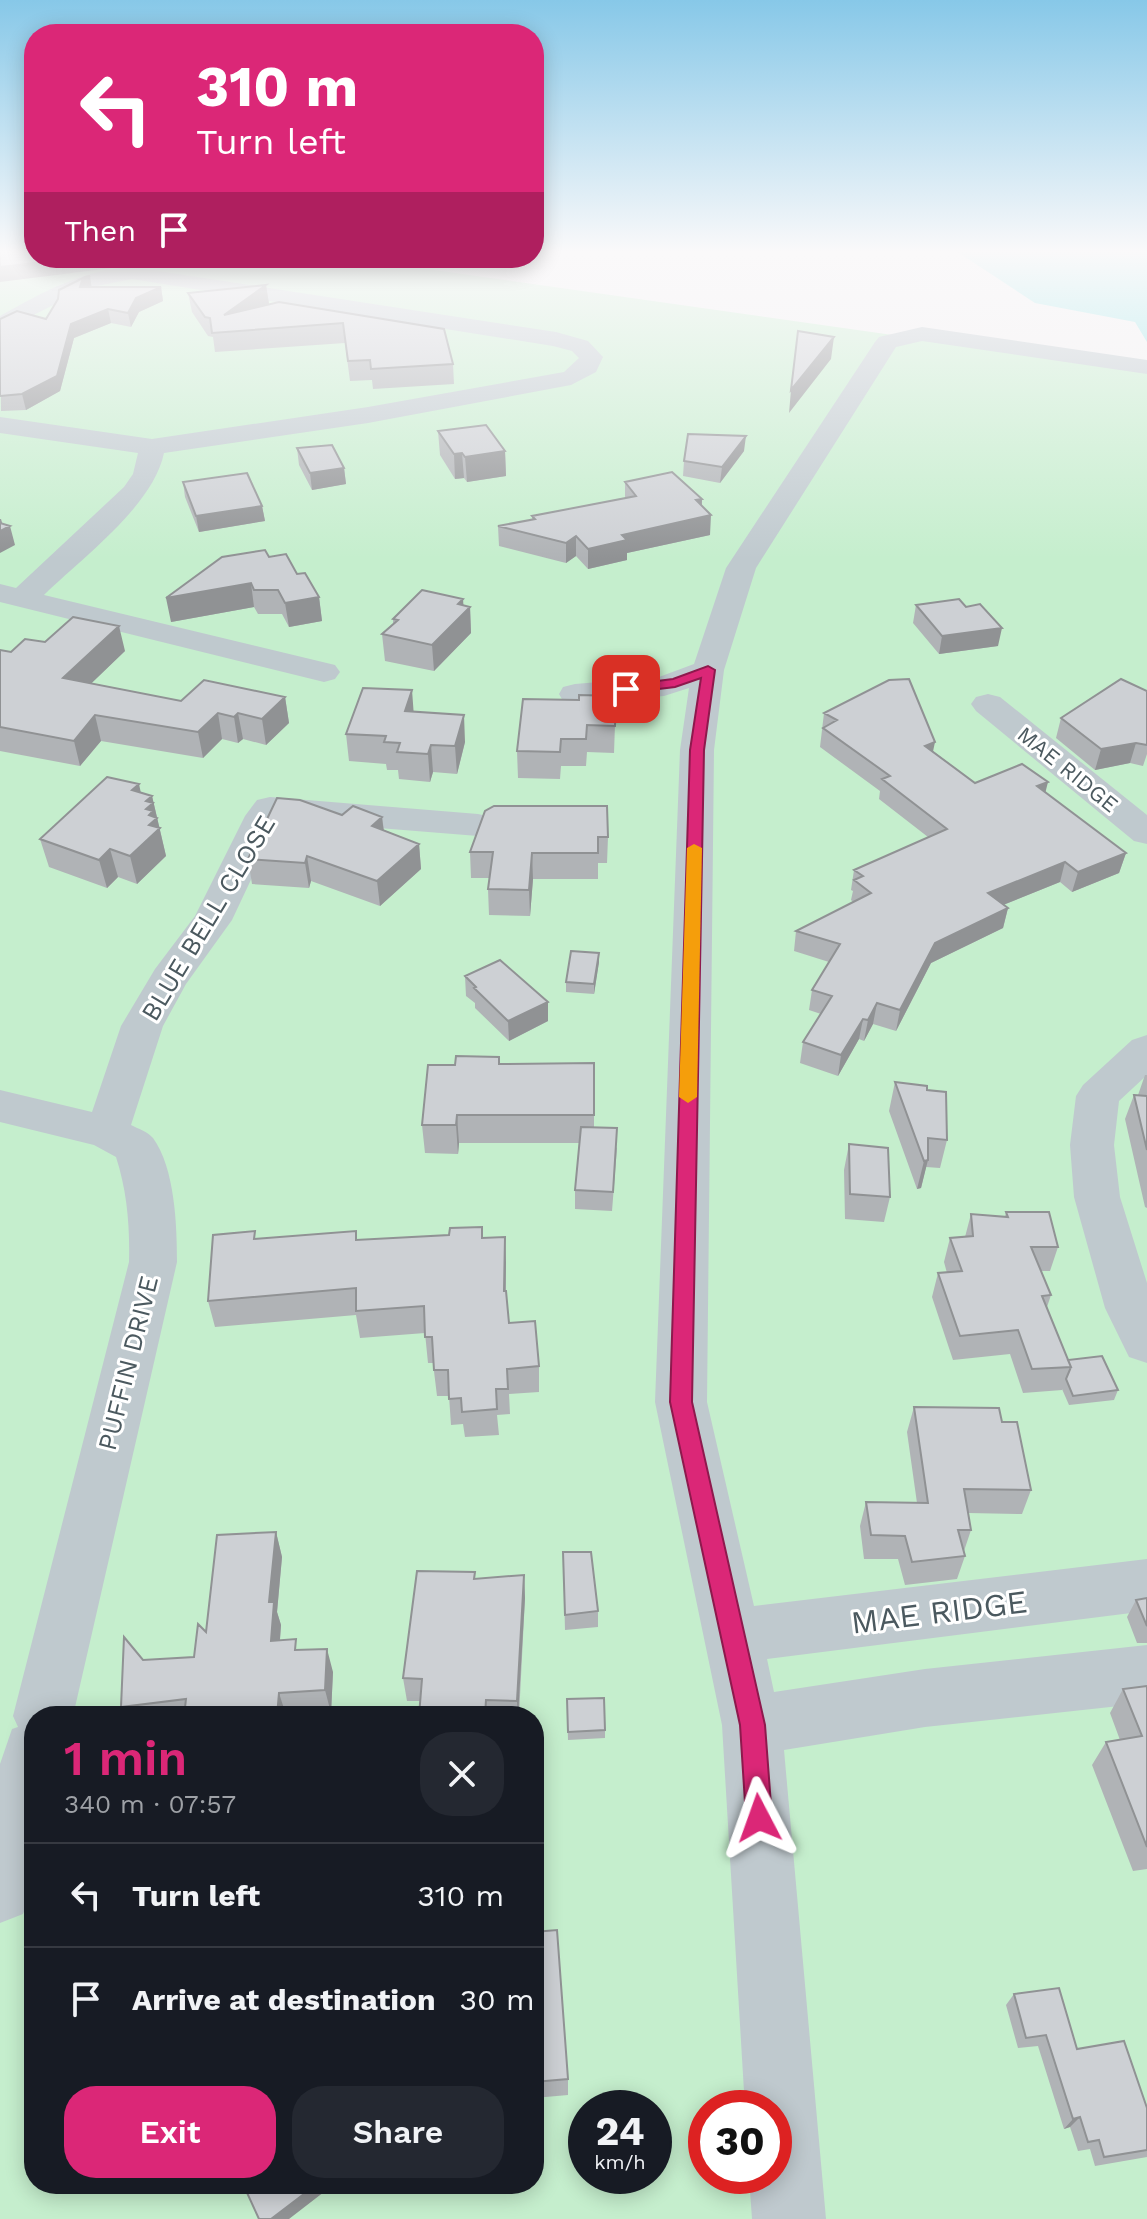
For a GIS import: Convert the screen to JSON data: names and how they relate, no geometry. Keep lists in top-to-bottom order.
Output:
{
  "streets": {
    "street": ["MAE RIDGE", "BLUE BELL CLOSE", "PUFFIN DRIVE"]
  },
  "crossings": [
    ["BLUE BELL CLOSE", "PUFFIN DRIVE"]
  ],
  "page": {
    "turn": ["310 m", "Turn left"],
    "then": "Then",
    "heading": ["1 min", "340 m · 07:57"],
    "list": [
      {
        "name": "Turn left",
        "value": "310 m"
      },
      {
        "name": "Arrive at destination",
        "value": "30 m"
      }
    ],
    "buttons": ["Exit", "Share"],
    "speed": "24 km/h",
    "limit": "30"
  }
}
